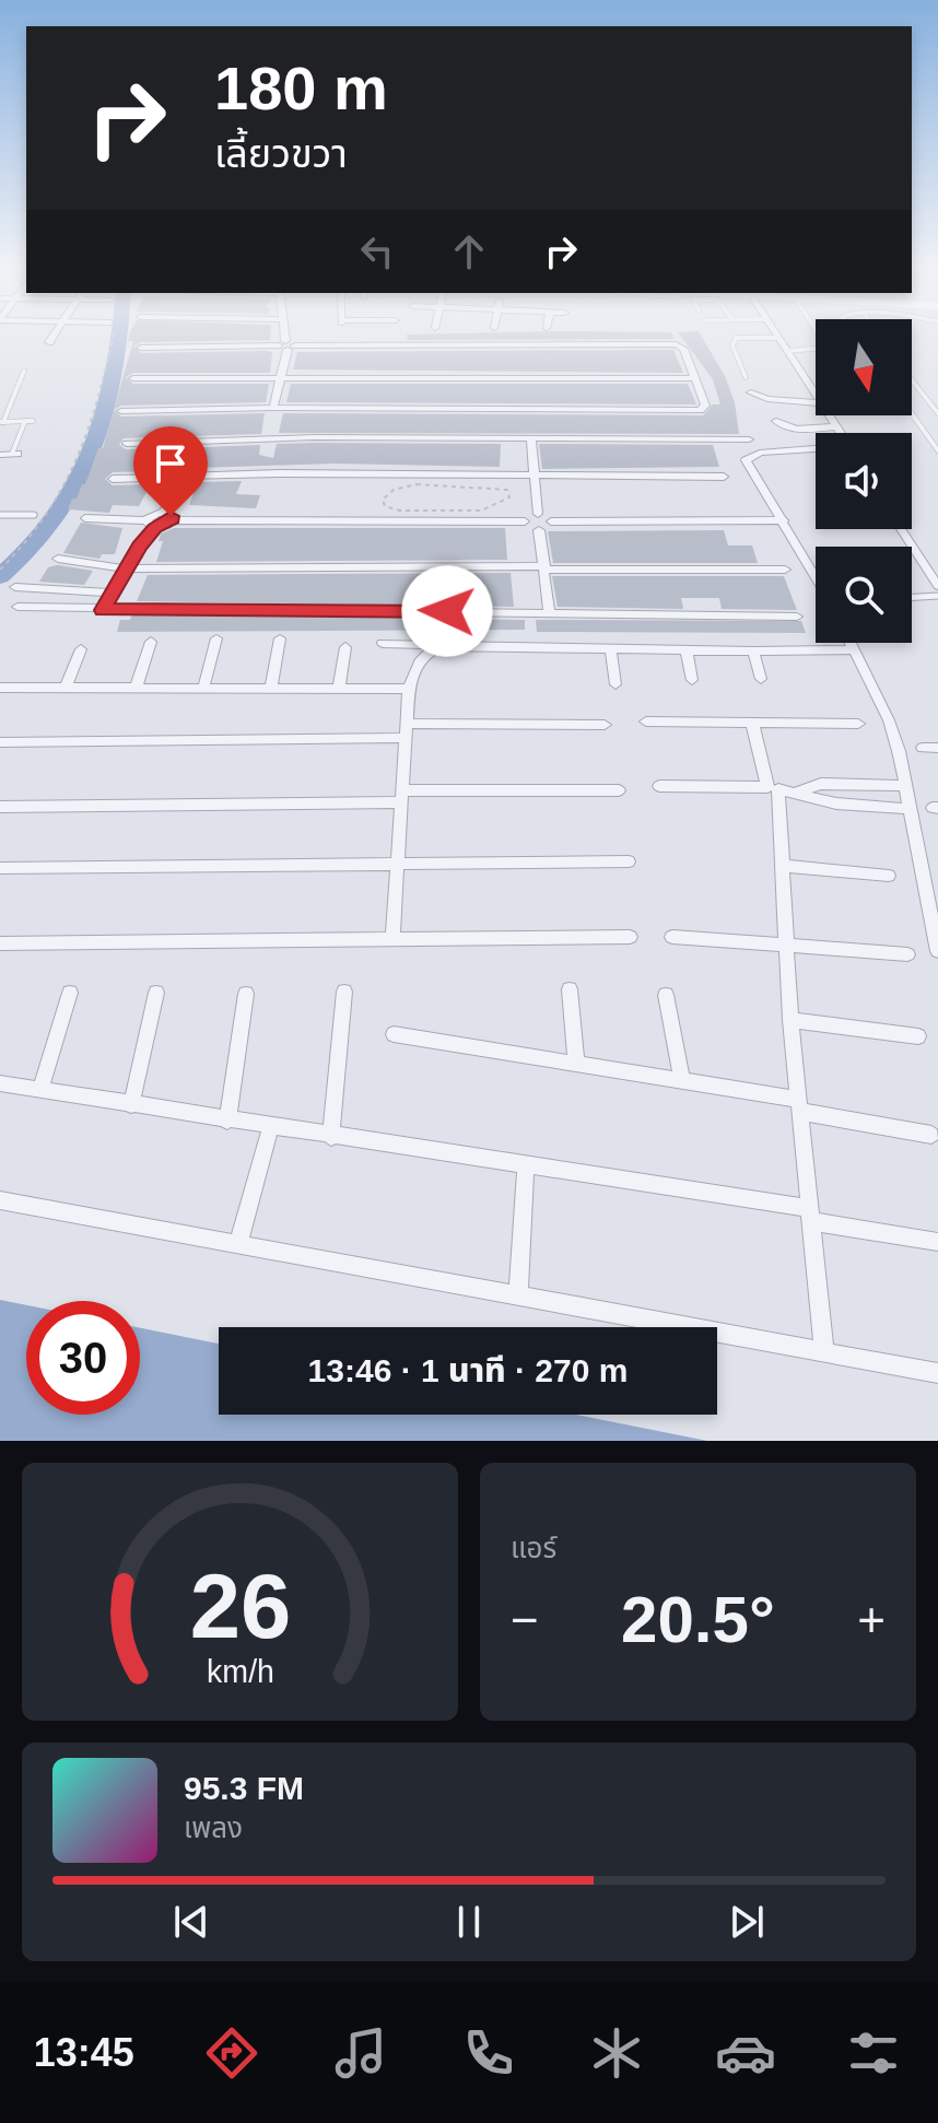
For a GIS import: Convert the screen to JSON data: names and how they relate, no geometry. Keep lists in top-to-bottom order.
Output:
{
  "north": "bottom",
  "page": {
    "turn": ["180 m", "เลี้ยวขวา"],
    "limit": "30",
    "trip": "13:46 · 1 นาที · 270 m",
    "tile": "แอร์",
    "heat": ["−", "20.5°", "+"],
    "song": ["95.3 FM", "เพลง"],
    "tabs": "13:45",
    "gauge": ["26", "km/h"]
  }
}
